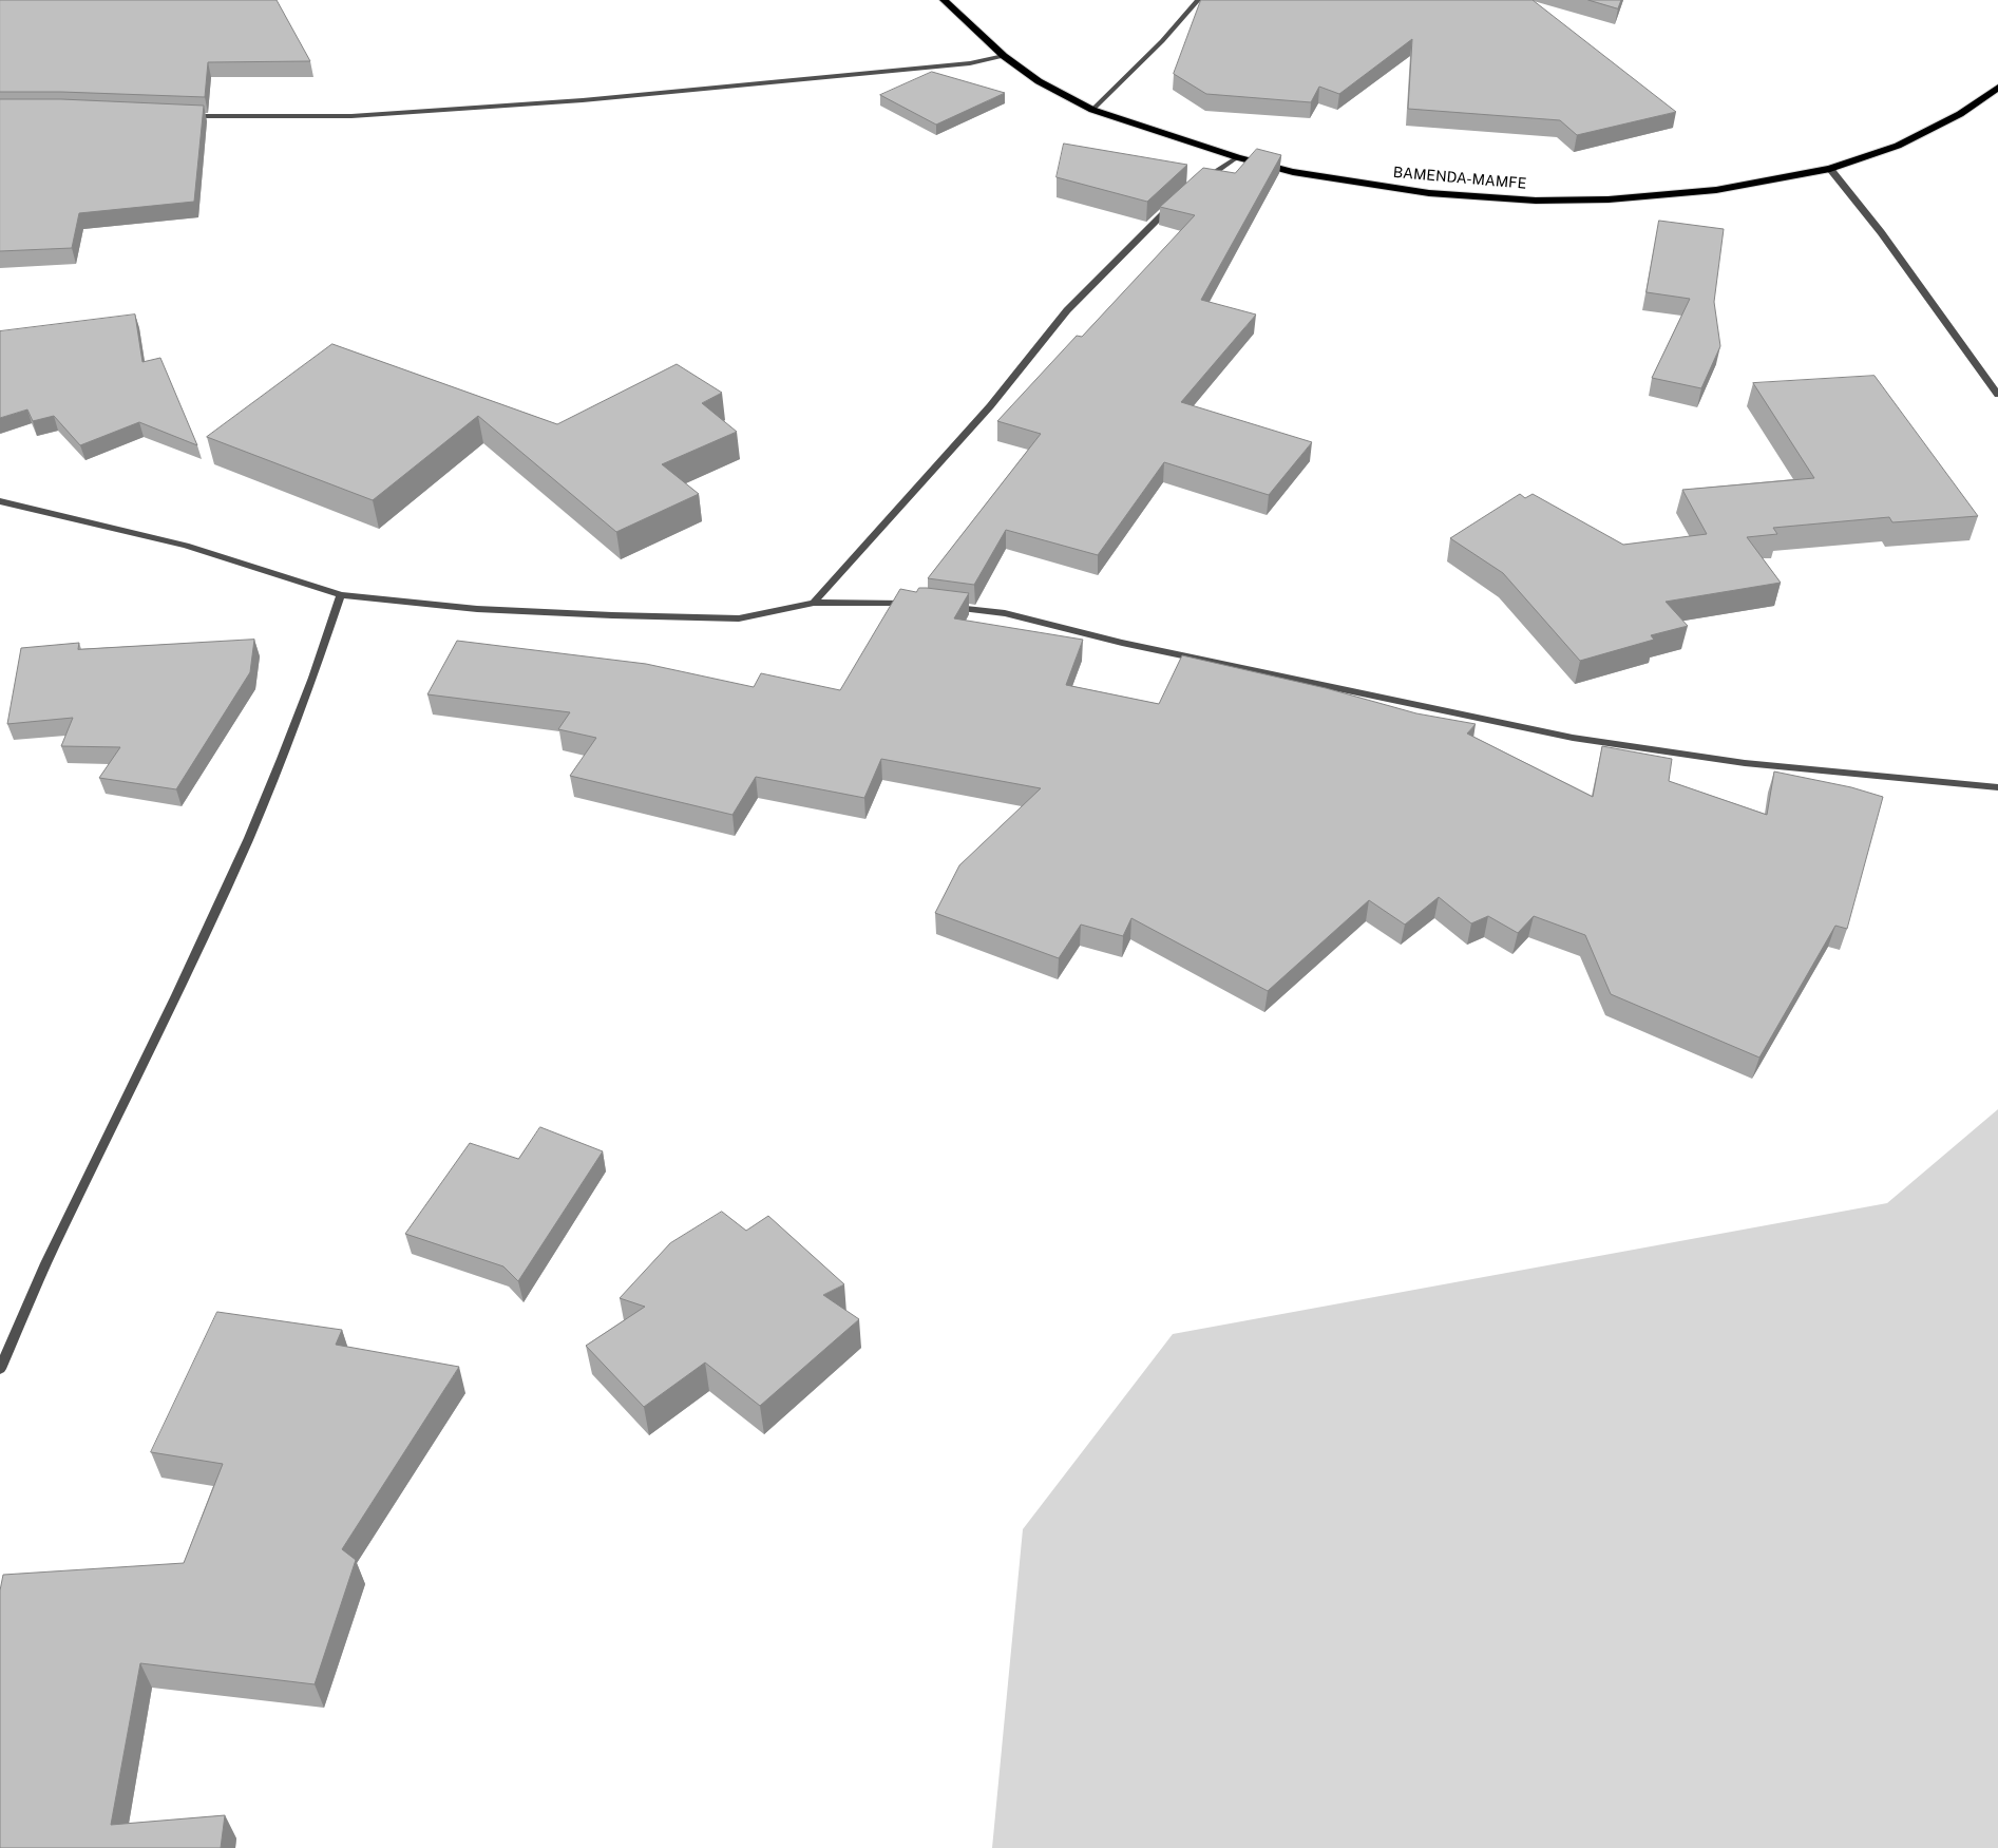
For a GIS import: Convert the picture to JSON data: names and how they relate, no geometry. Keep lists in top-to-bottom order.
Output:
{
  "streets": {
    "highway": ["BAMENDA-MAMFE"]
  }
}
